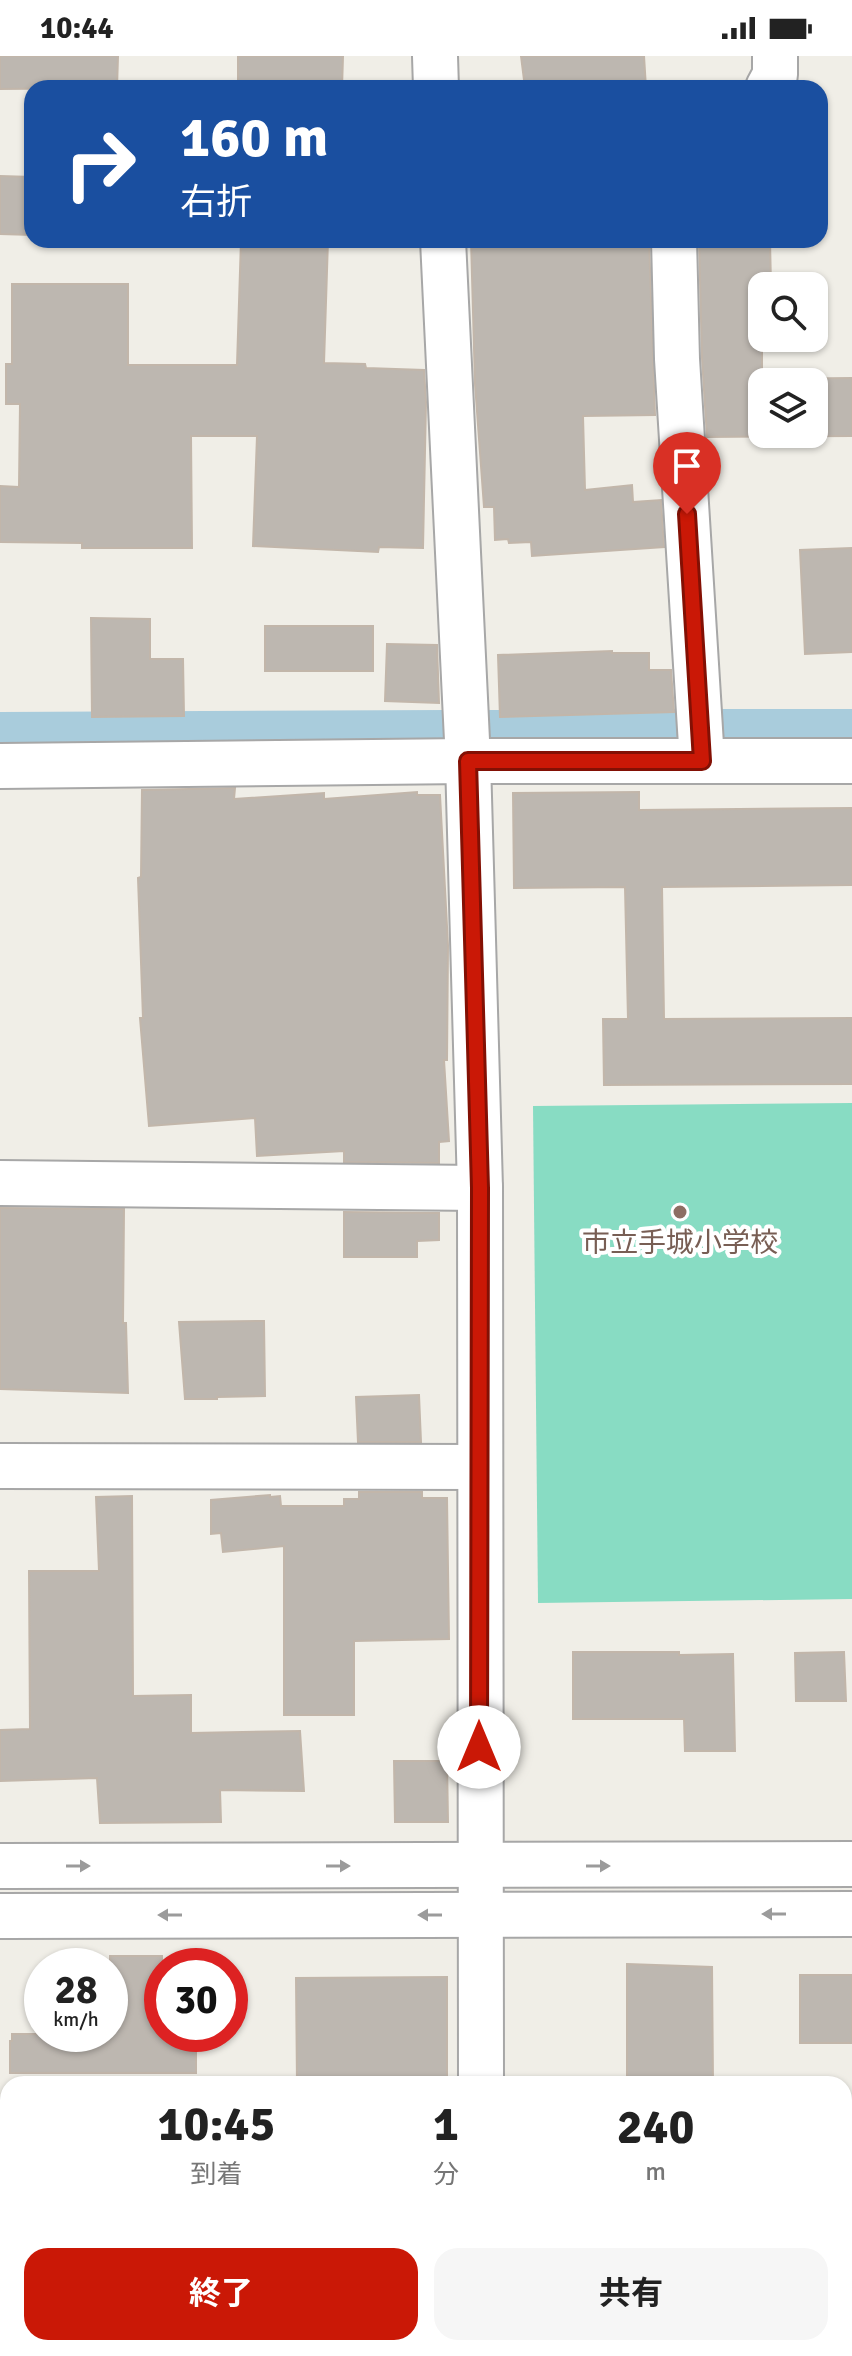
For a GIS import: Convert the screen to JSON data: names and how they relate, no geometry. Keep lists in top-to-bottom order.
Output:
{
  "places": ["市立手城小学校"],
  "page": {
    "status": "10:44",
    "turn": ["160 m", "右折"],
    "speed": "28 km/h",
    "limit": "30",
    "eta": [
      "10:45",
      "到着",
      "1",
      "分",
      "240",
      "m"
    ],
    "buttons": ["終了", "共有"]
  }
}
